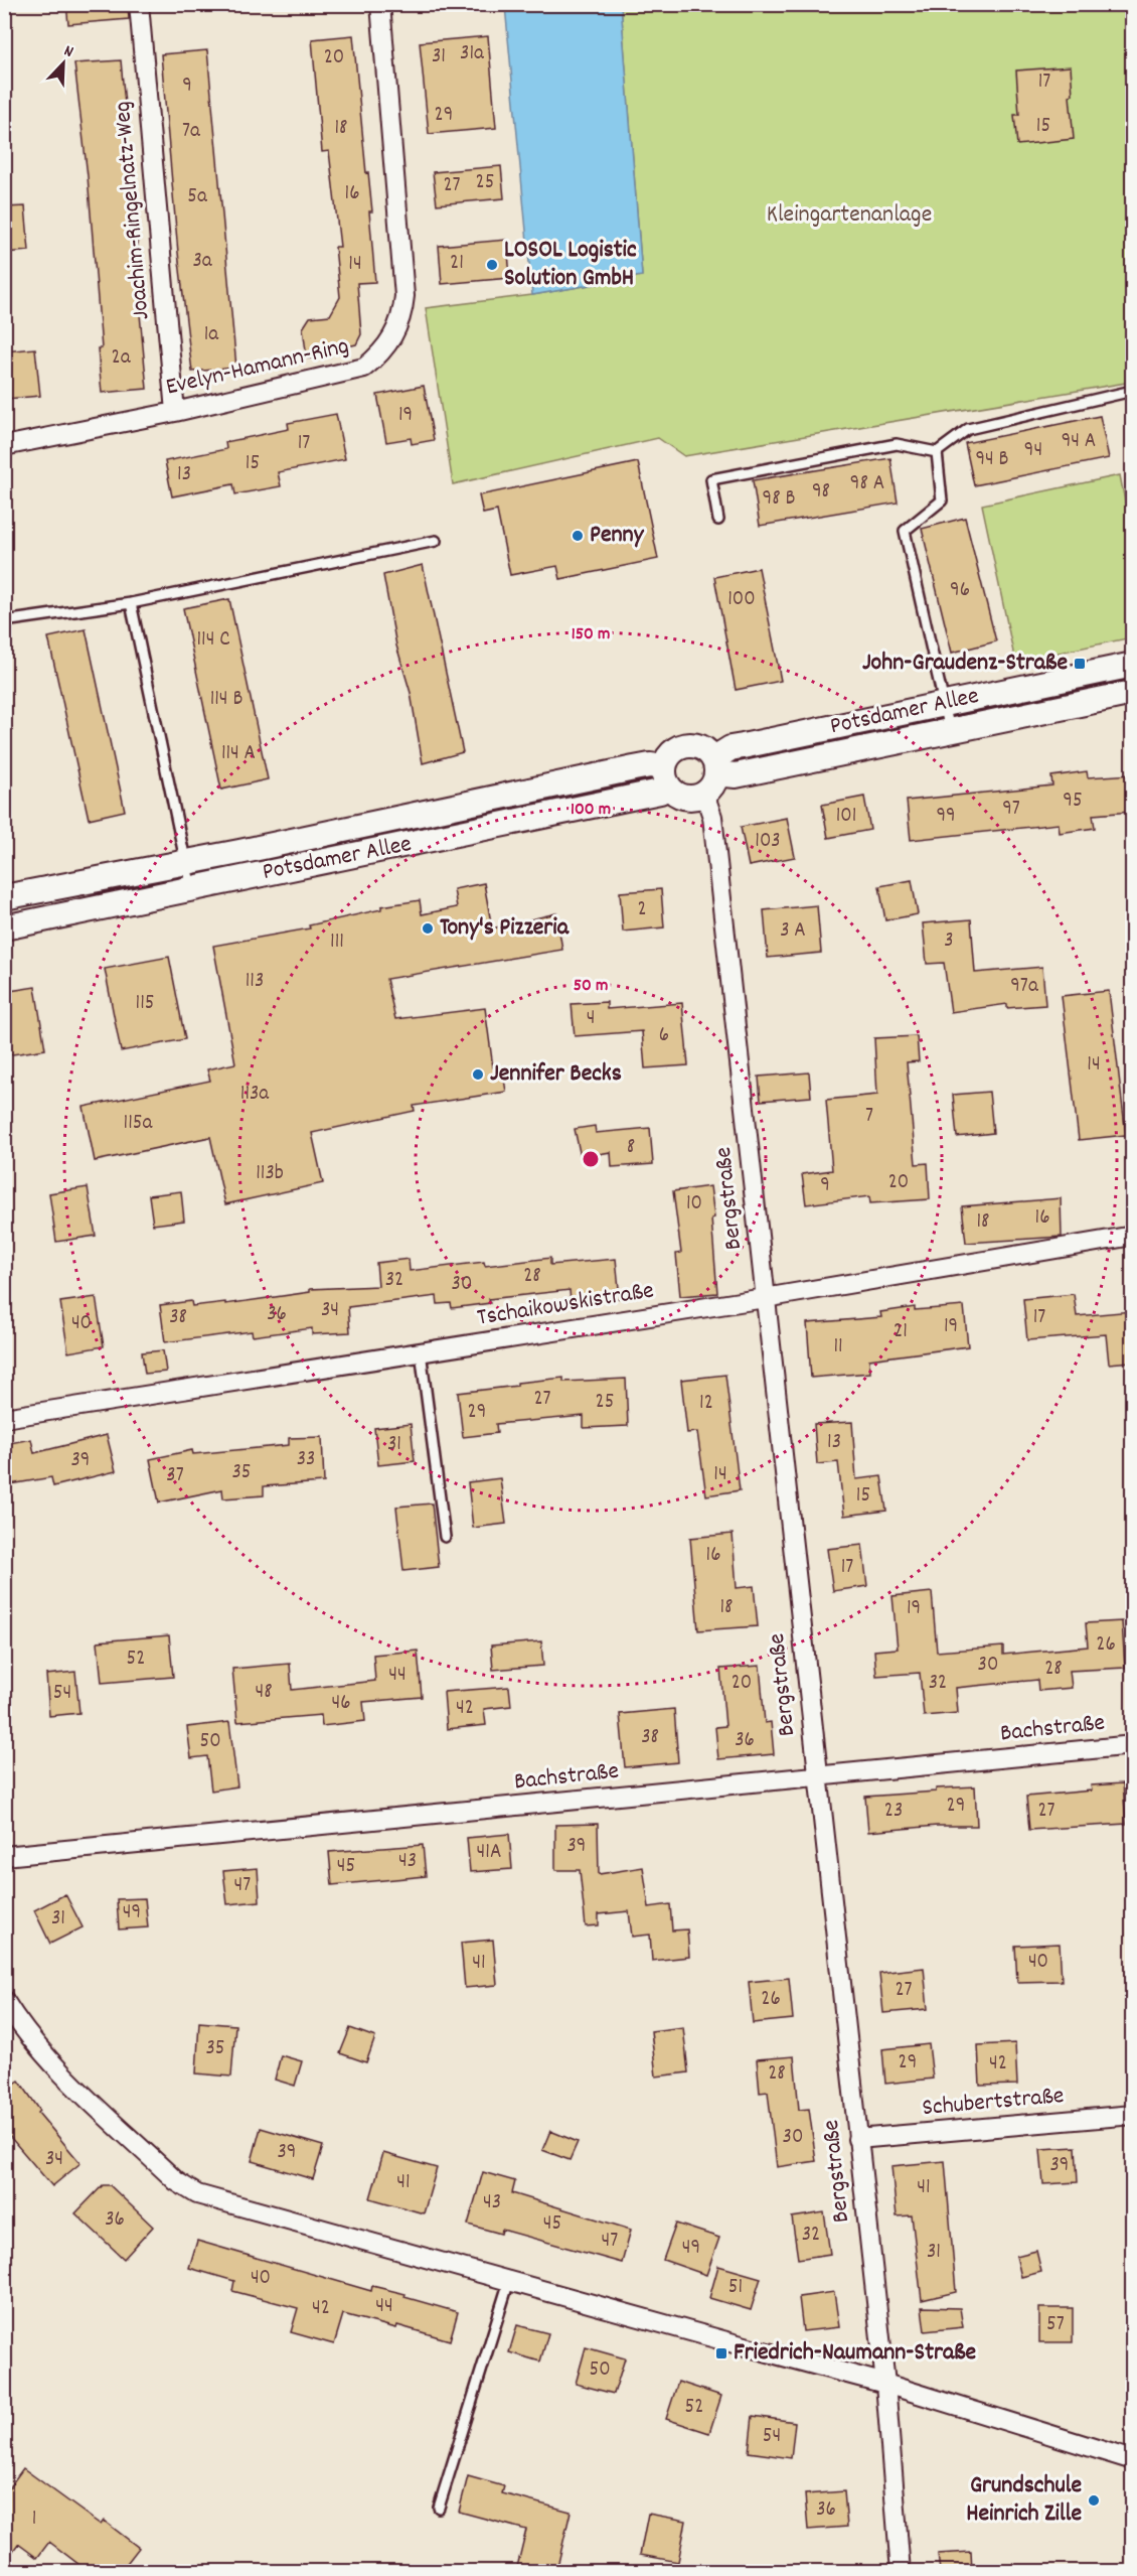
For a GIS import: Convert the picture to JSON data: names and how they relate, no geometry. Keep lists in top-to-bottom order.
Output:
{
  "streets": {
    "street": [
      "Joachim-Ringelnatz-Weg",
      "Evelyn-Hamann-Ring",
      "Potsdamer Allee",
      "Bergstraße",
      "Tschaikowskistraße",
      "Bachstraße",
      "Schubertstraße"
    ]
  },
  "crossings": [
    ["Joachim-Ringelnatz-Weg", "Evelyn-Hamann-Ring"],
    ["Potsdamer Allee", "Bergstraße"],
    ["Bergstraße", "Tschaikowskistraße"],
    ["Bergstraße", "Bachstraße"],
    ["Bergstraße", "Schubertstraße"]
  ],
  "parks": ["Kleingartenanlage"],
  "places": {
    "other": [
      "LOSOL Logistic Solution GmbH",
      "Penny",
      "Tony's Pizzeria",
      "Jennifer Becks",
      "Grundschule Heinrich Zille"
    ],
    "transit": ["John-Graudenz-Straße", "Friedrich-Naumann-Straße"]
  },
  "house_numbers": [
    "31a",
    "31",
    "20",
    "17",
    "9",
    "29",
    "15",
    "18",
    "7a",
    "25",
    "27",
    "16",
    "5a",
    "3a",
    "21",
    "14",
    "1a",
    "2a",
    "19",
    "94 A",
    "17",
    "94",
    "94 B",
    "15",
    "13",
    "98 A",
    "98",
    "98 B",
    "96",
    "100",
    "114 C",
    "114 B",
    "114 A",
    "95",
    "97",
    "101",
    "99",
    "103",
    "2",
    "3 A",
    "3",
    "111",
    "113",
    "97a",
    "115",
    "4",
    "6",
    "14",
    "113a",
    "7",
    "115a",
    "8",
    "113b",
    "20",
    "9",
    "10",
    "16",
    "18",
    "28",
    "32",
    "30",
    "34",
    "36",
    "38",
    "17",
    "40",
    "19",
    "21",
    "11",
    "27",
    "25",
    "12",
    "29",
    "13",
    "31",
    "33",
    "39",
    "35",
    "14",
    "37",
    "15",
    "16",
    "17",
    "18",
    "19",
    "26",
    "52",
    "30",
    "28",
    "44",
    "20",
    "32",
    "48",
    "54",
    "46",
    "42",
    "38",
    "36",
    "50",
    "29",
    "23",
    "27",
    "39",
    "41A",
    "43",
    "45",
    "47",
    "49",
    "31",
    "40",
    "41",
    "27",
    "26",
    "35",
    "29",
    "42",
    "28",
    "30",
    "39",
    "34",
    "39",
    "41",
    "41",
    "43",
    "36",
    "45",
    "32",
    "47",
    "49",
    "31",
    "40",
    "51",
    "44",
    "42",
    "57",
    "50",
    "52",
    "54",
    "36",
    "1"
  ],
  "north": "top right",
  "rings": ["150 m", "100 m", "50 m"]
}
